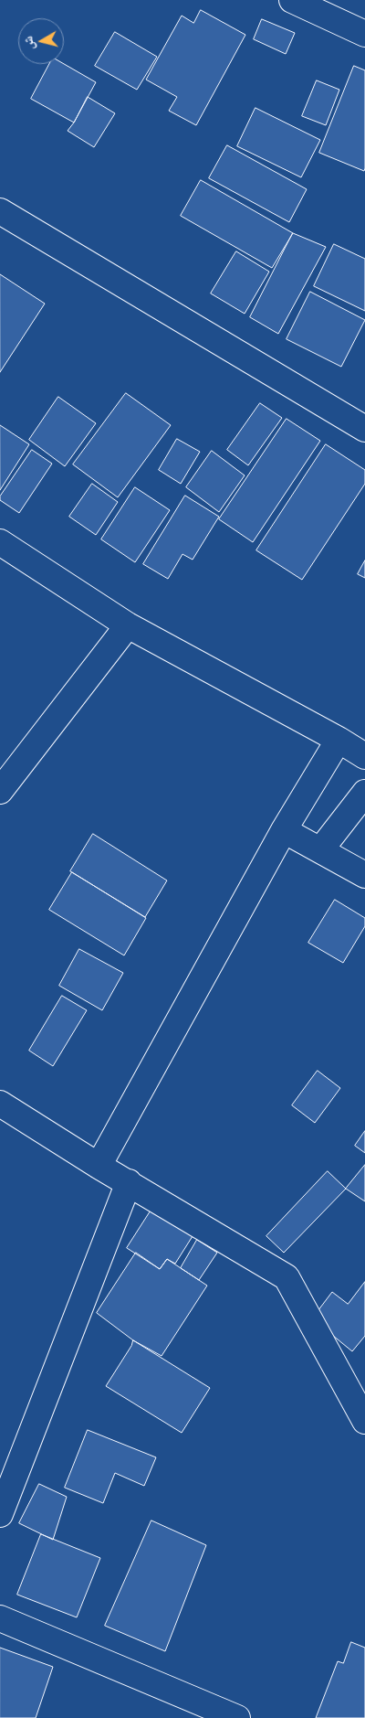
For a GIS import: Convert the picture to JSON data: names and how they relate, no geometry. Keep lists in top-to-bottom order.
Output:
{
  "north": "left"
}
